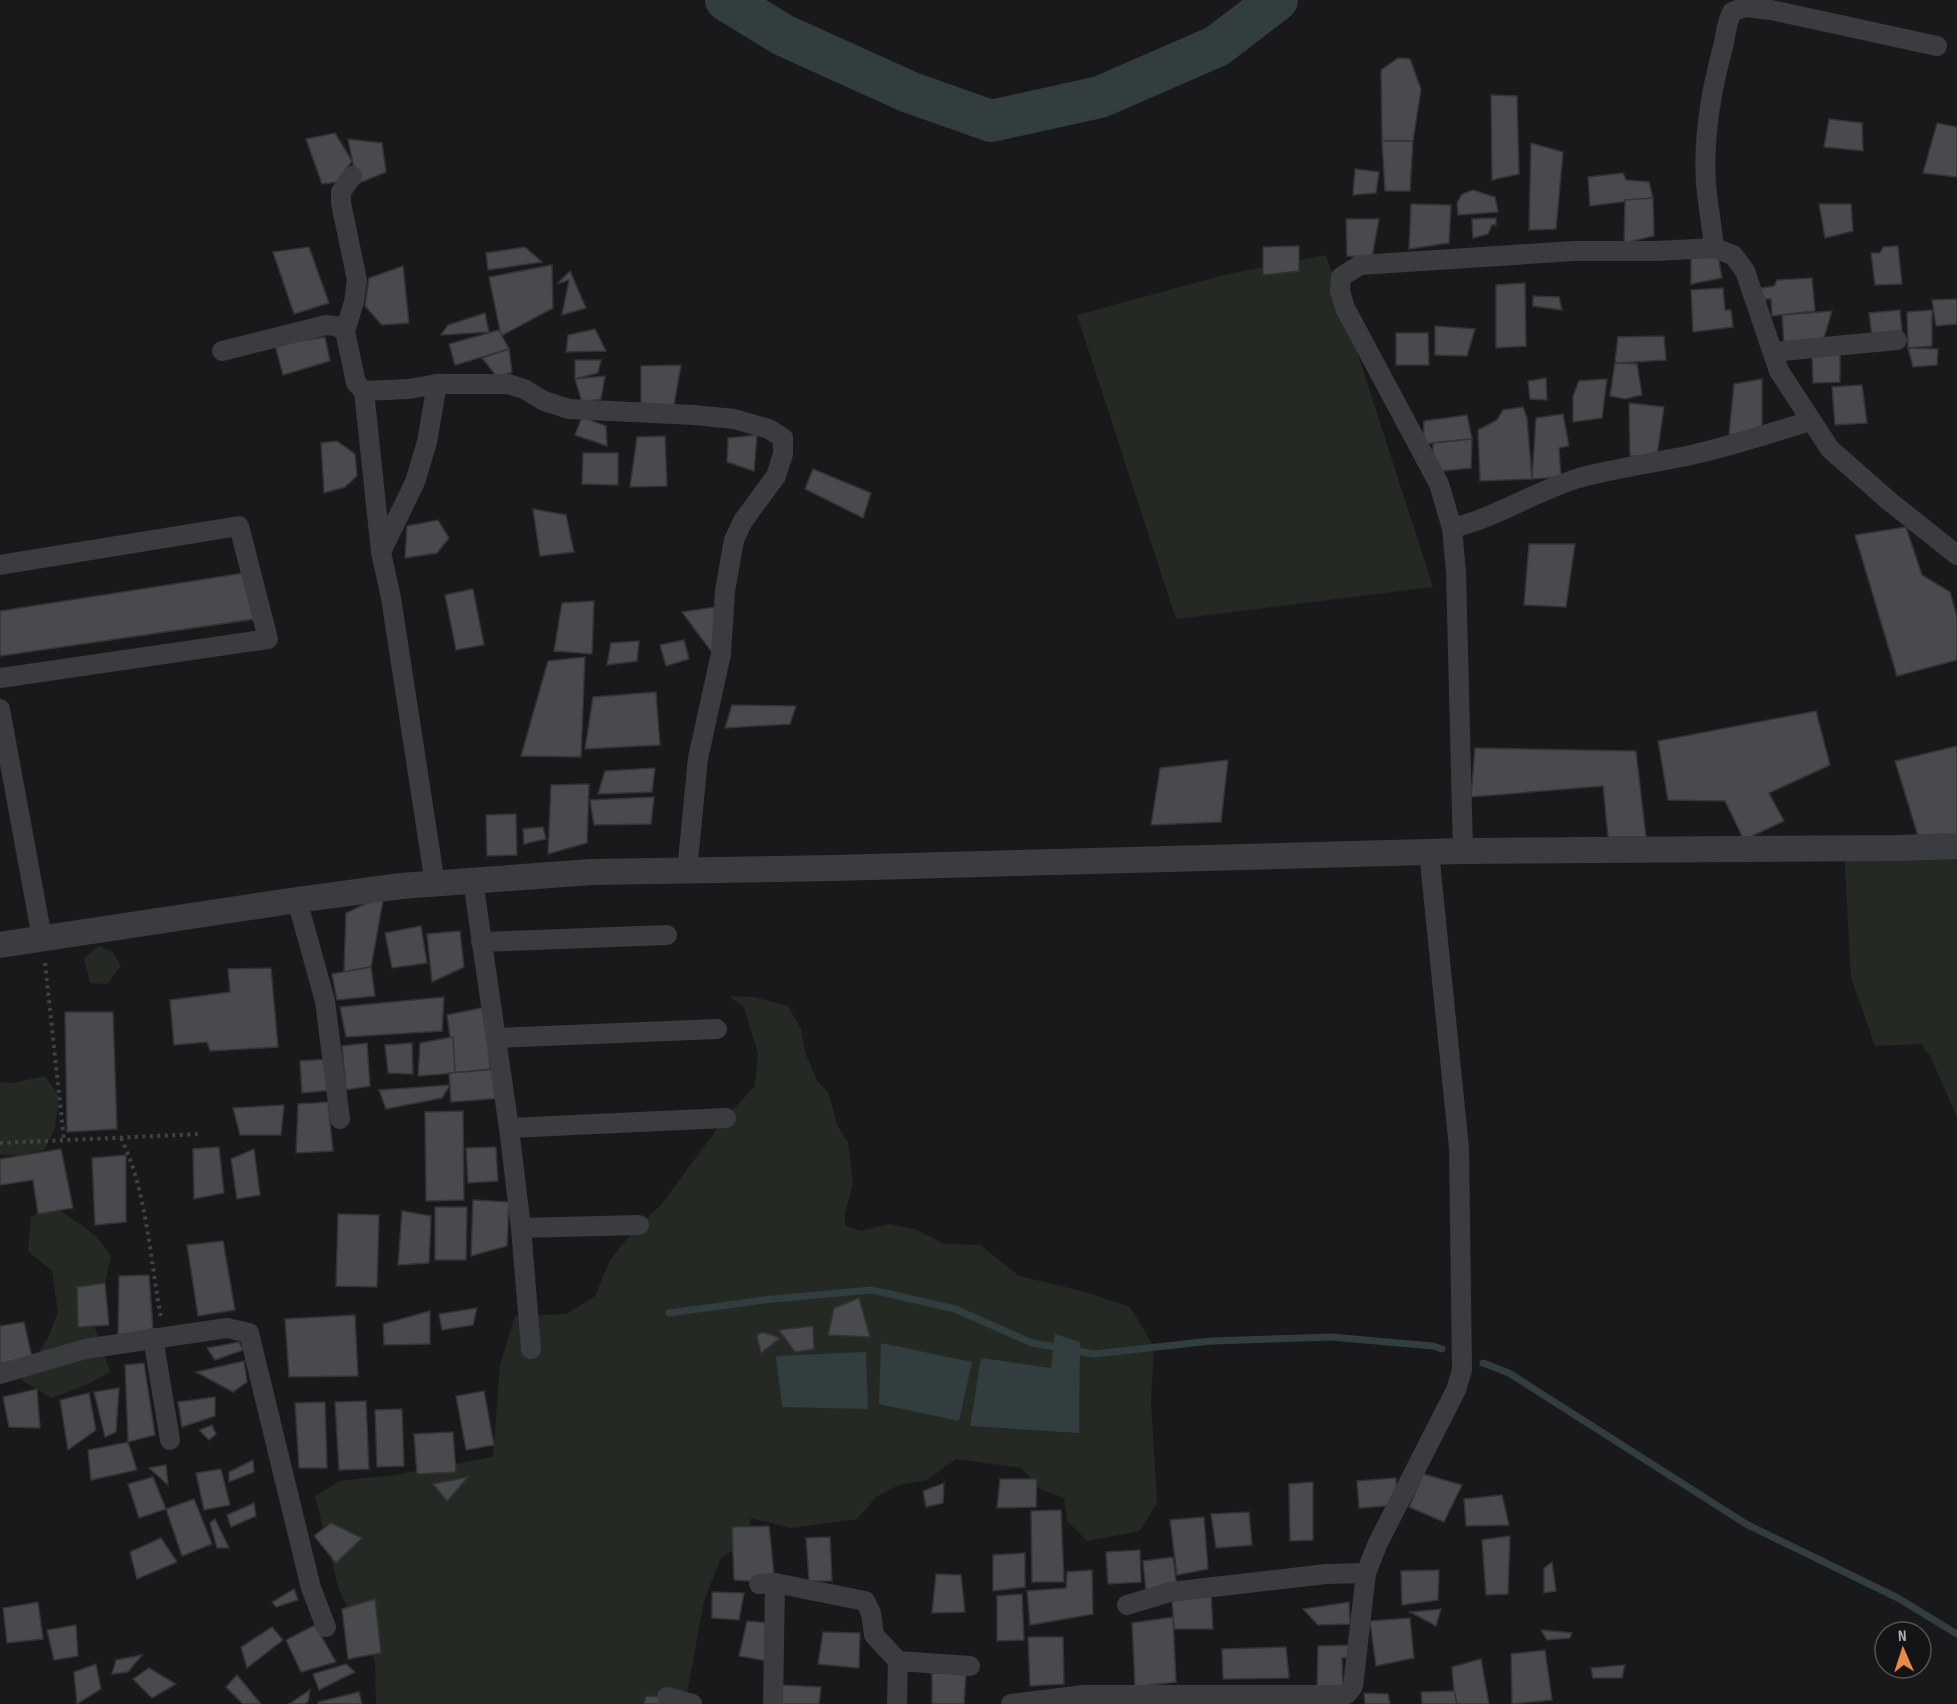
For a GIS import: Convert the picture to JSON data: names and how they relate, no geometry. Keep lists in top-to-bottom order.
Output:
{
  "north": "top"
}
